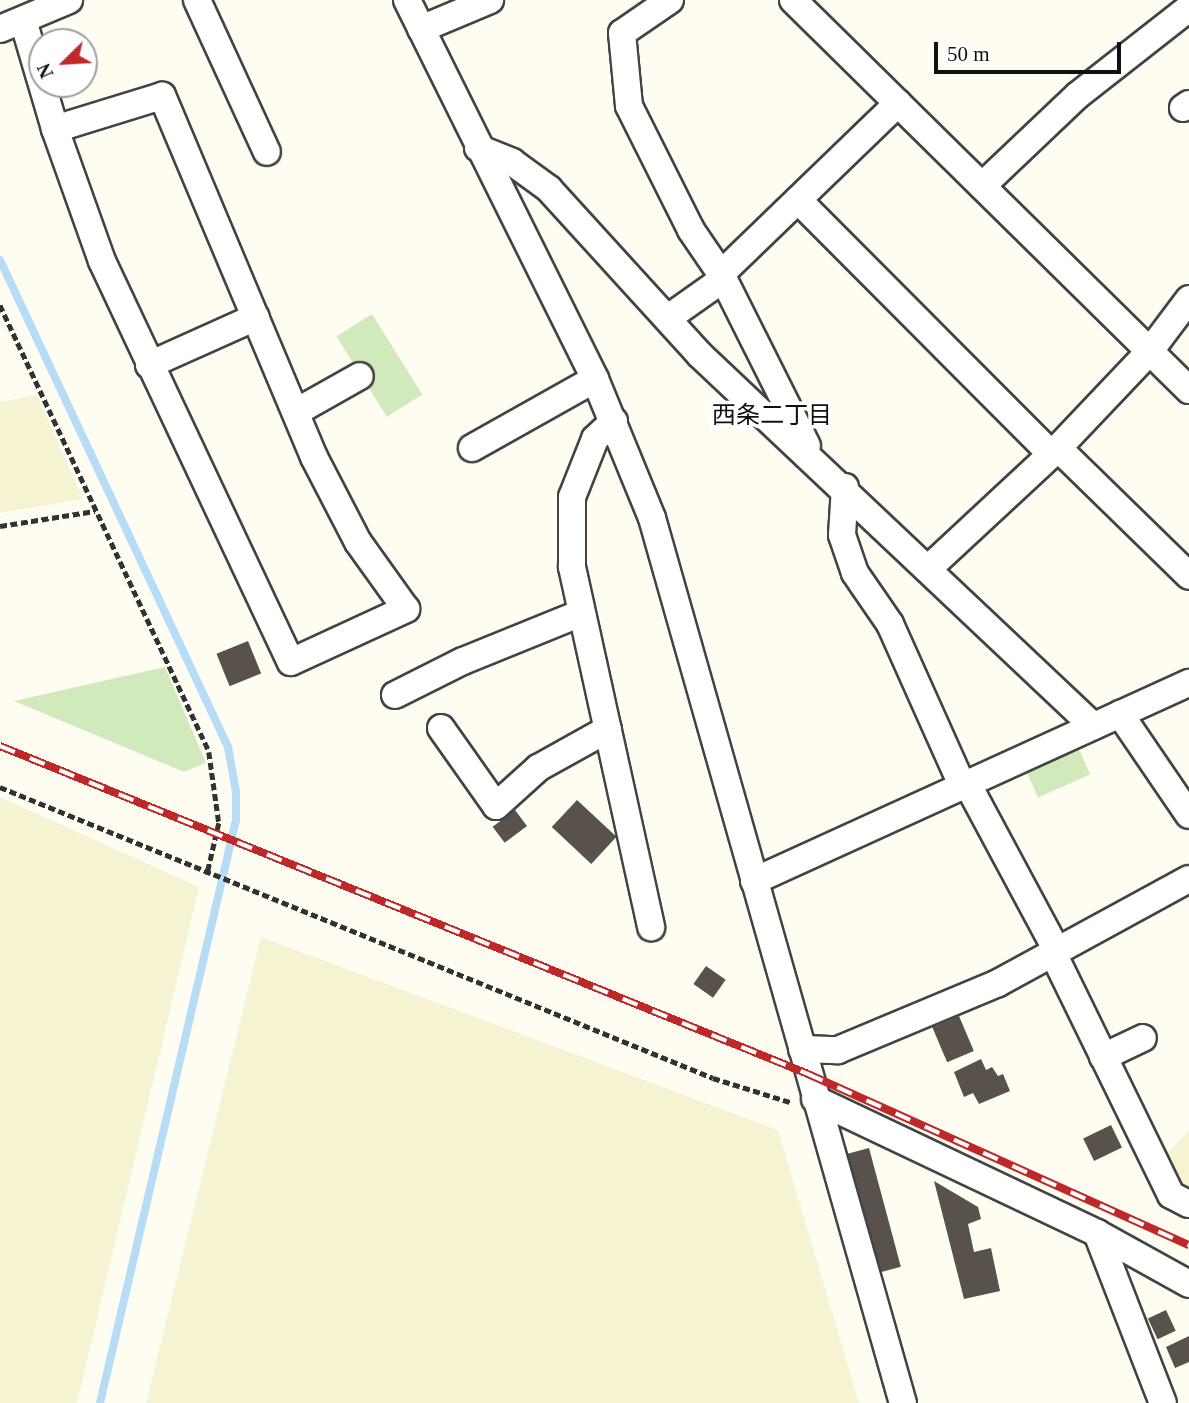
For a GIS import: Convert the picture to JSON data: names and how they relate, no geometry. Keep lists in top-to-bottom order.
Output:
{
  "districts": ["西条二丁目"],
  "scale_bar": "50 m",
  "north": "bottom left"
}
